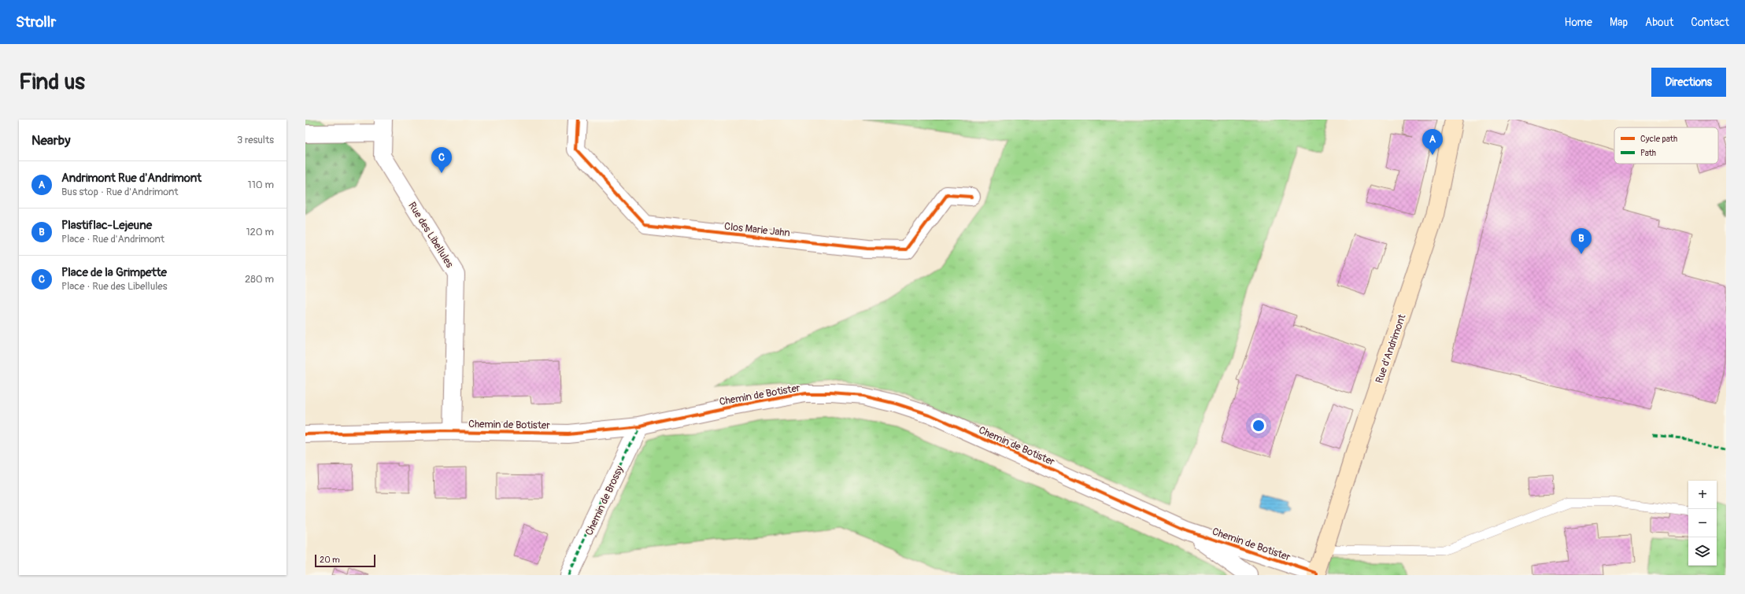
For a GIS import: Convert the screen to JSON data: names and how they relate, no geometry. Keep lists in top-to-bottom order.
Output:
{
  "streets": {
    "street": [
      "Clos Marie Jahn",
      "Rue des Libellules",
      "Rue d'Andrimont",
      "Chemin de Botister",
      "Chemin de Brossy"
    ]
  },
  "crossings": [
    ["Rue des Libellules", "Chemin de Botister"],
    ["Rue d'Andrimont", "Chemin de Botister"],
    ["Chemin de Botister", "Chemin de Brossy"]
  ],
  "legend": ["Cycle path", "Path"],
  "scale_bar": "20 m",
  "page": {
    "header": "Strollr",
    "nav": [
      "Home",
      "Map",
      "About",
      "Contact"
    ],
    "buttons": "Directions",
    "title": "Find us",
    "heading": ["Nearby", "3 results"],
    "pins": ["A", "C", "B"],
    "list": [
      {
        "mark": "A",
        "name": "Andrimont Rue d'Andrimont",
        "note": "Bus stop · Rue d'Andrimont",
        "value": "110 m"
      },
      {
        "mark": "B",
        "name": "Plastiflac-Lejeune",
        "note": "Place · Rue d'Andrimont",
        "value": "120 m"
      },
      {
        "mark": "C",
        "name": "Place de la Grimpette",
        "note": "Place · Rue des Libellules",
        "value": "280 m"
      }
    ],
    "map_buttons": ["+", "−"],
    "scale": "20 m"
  }
}
